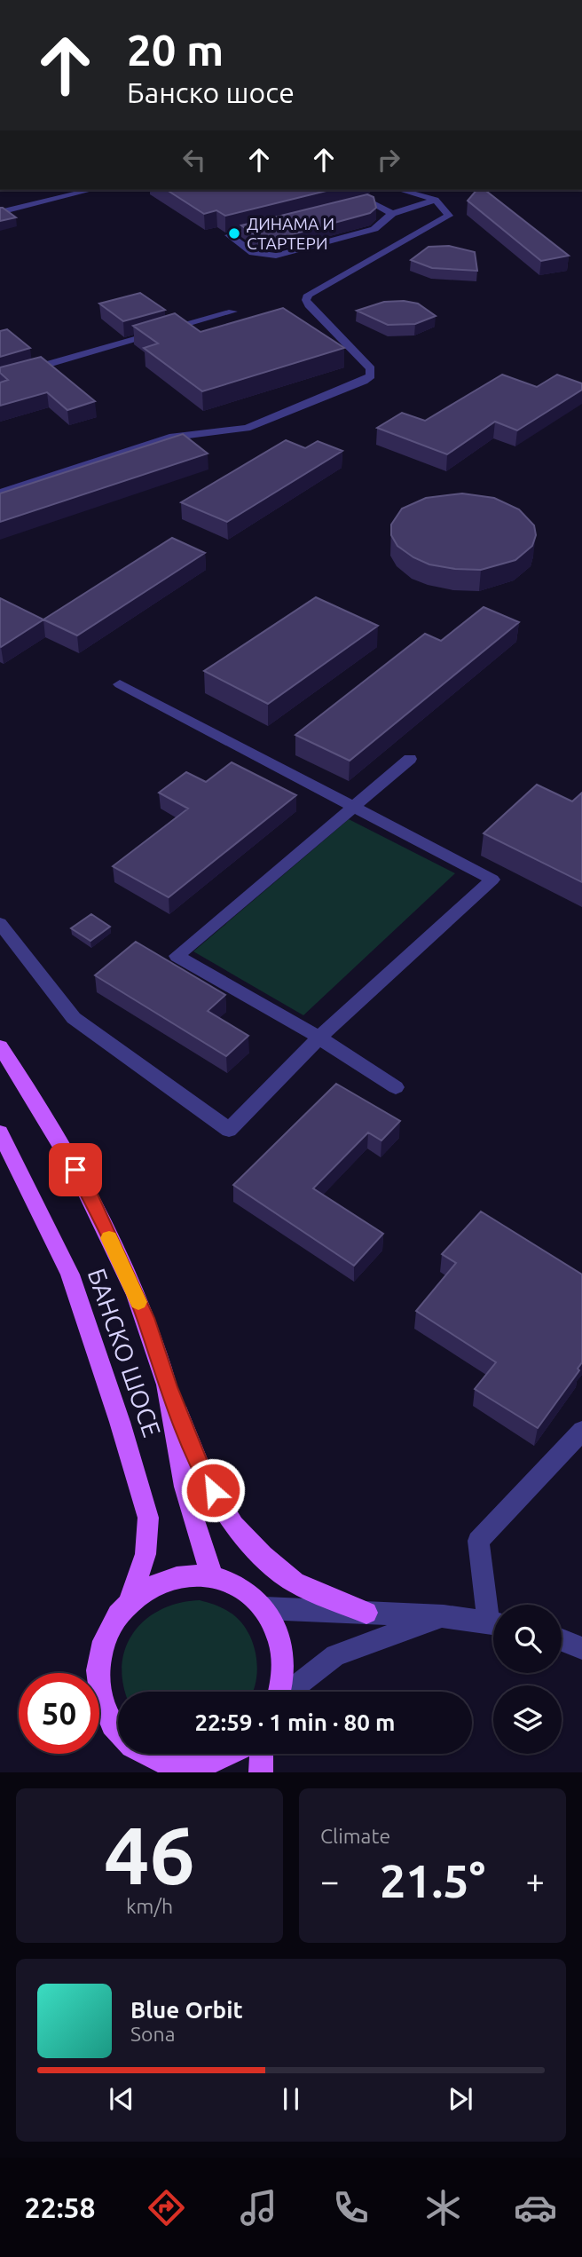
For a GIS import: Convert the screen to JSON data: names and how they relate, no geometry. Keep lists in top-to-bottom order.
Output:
{
  "streets": {
    "main road": ["БАНСКО ШОСЕ"]
  },
  "places": ["ДИНАМА И СТАРТЕРИ"],
  "page": {
    "turn": ["20 m", "Банско шосе"],
    "limit": "50",
    "trip": "22:59 · 1 min · 80 m",
    "tile": [
      ["46", "km/h"],
      "Climate"
    ],
    "heat": ["−", "21.5°", "+"],
    "song": ["Blue Orbit", "Sona"],
    "tabs": "22:58"
  }
}
